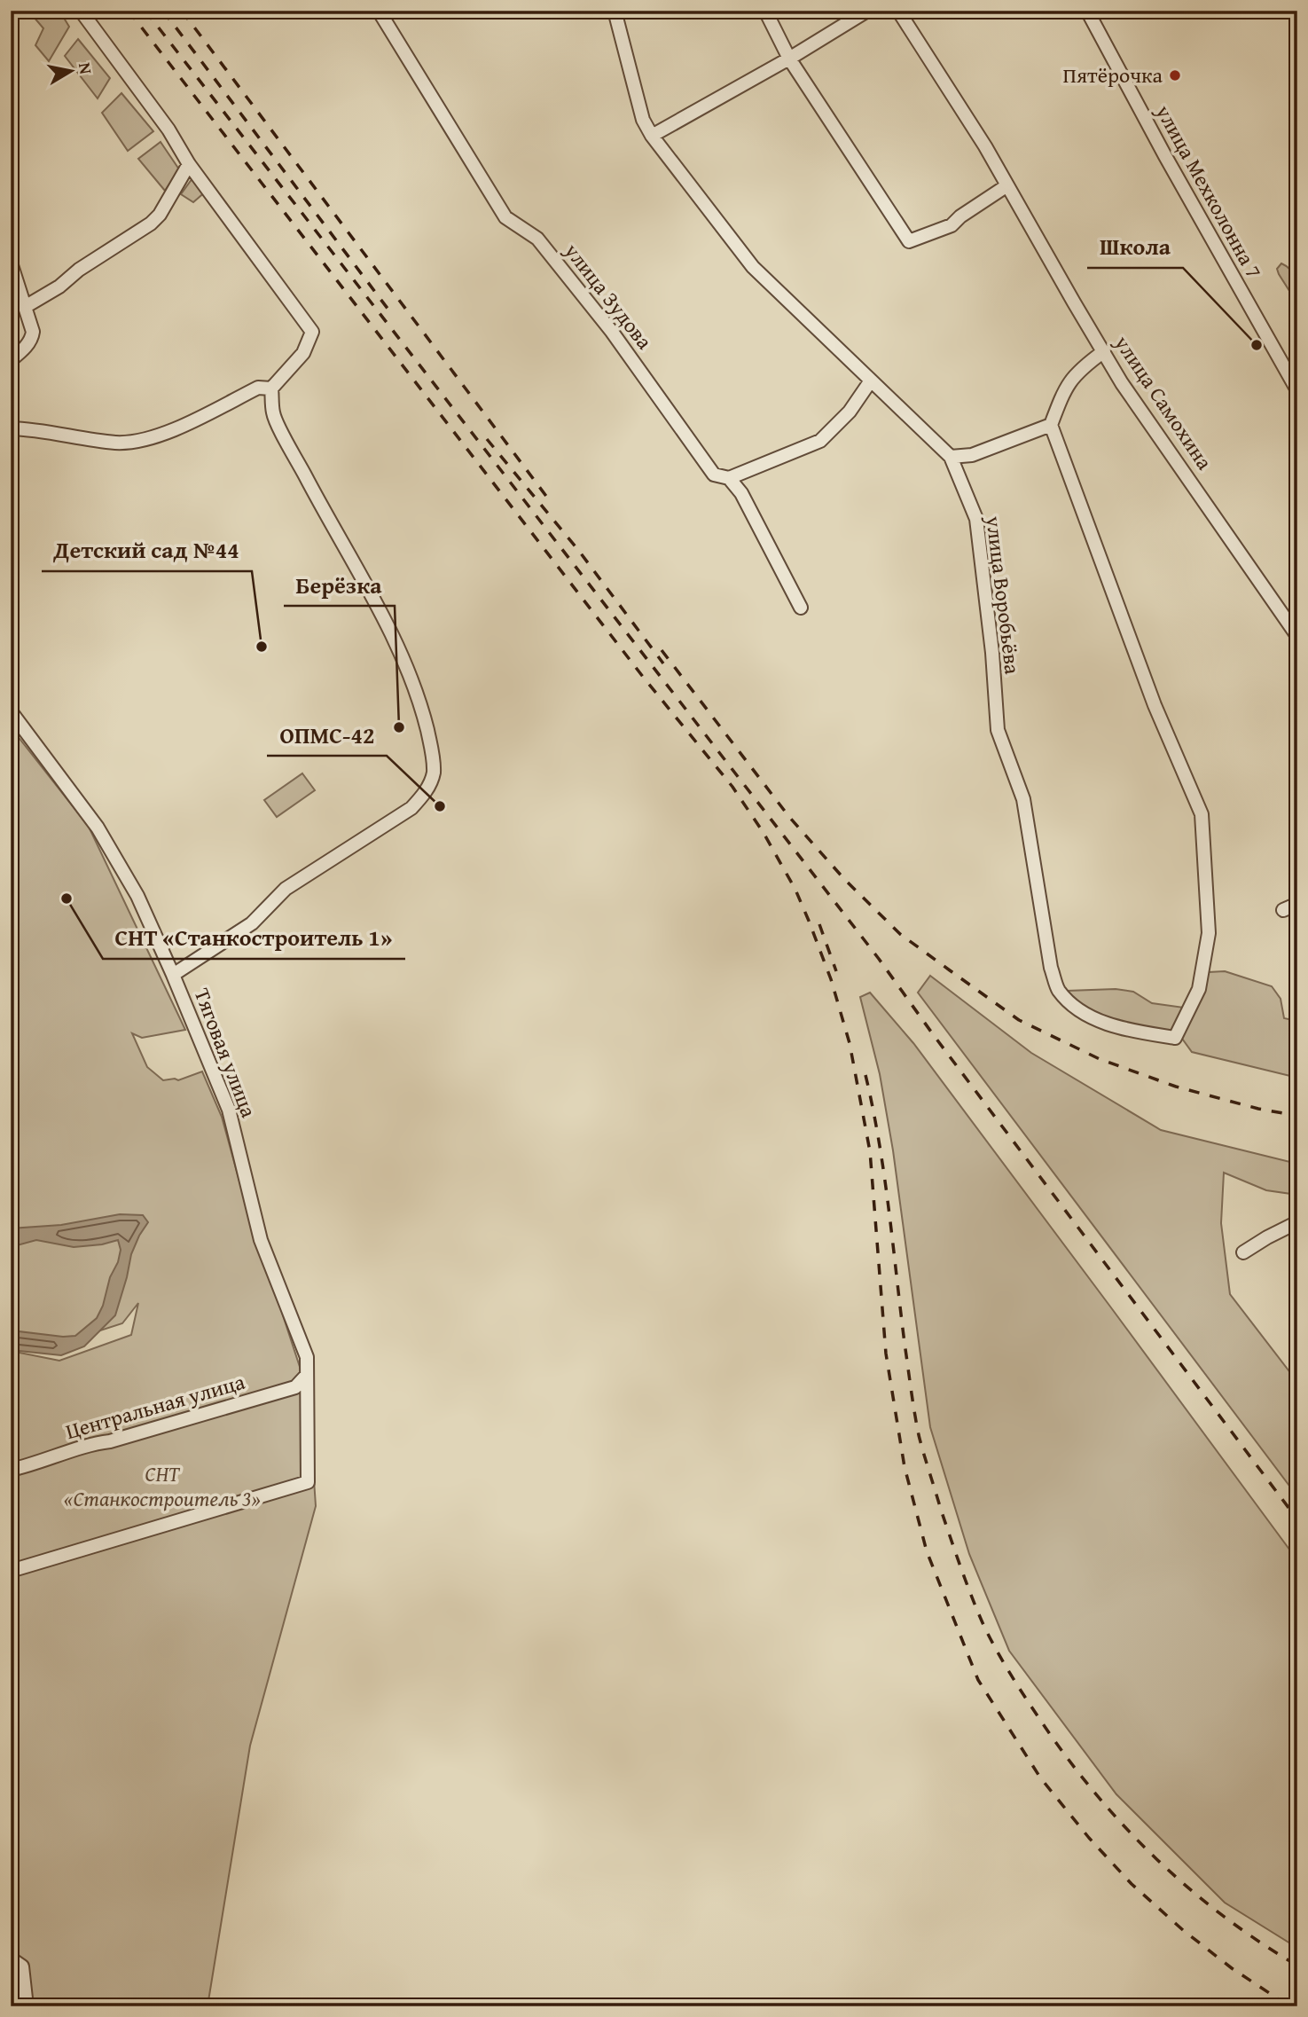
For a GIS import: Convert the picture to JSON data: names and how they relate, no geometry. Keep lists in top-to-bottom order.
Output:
{
  "streets": {
    "street": [
      "улица Мехколонна 7",
      "улица Зудова",
      "улица Самохина",
      "улица Воробьёва",
      "Тяговая улица",
      "Центральная улица"
    ]
  },
  "crossings": [
    ["Тяговая улица", "Центральная улица"]
  ],
  "parks": ["СНТ «Станкостроитель 3»"],
  "places": [
    "Пятёрочка",
    "Школа",
    "Детский сад №44",
    "Берёзка",
    "ОПМС-42",
    "СНТ «Станкостроитель 1»"
  ],
  "north": "right"
}
